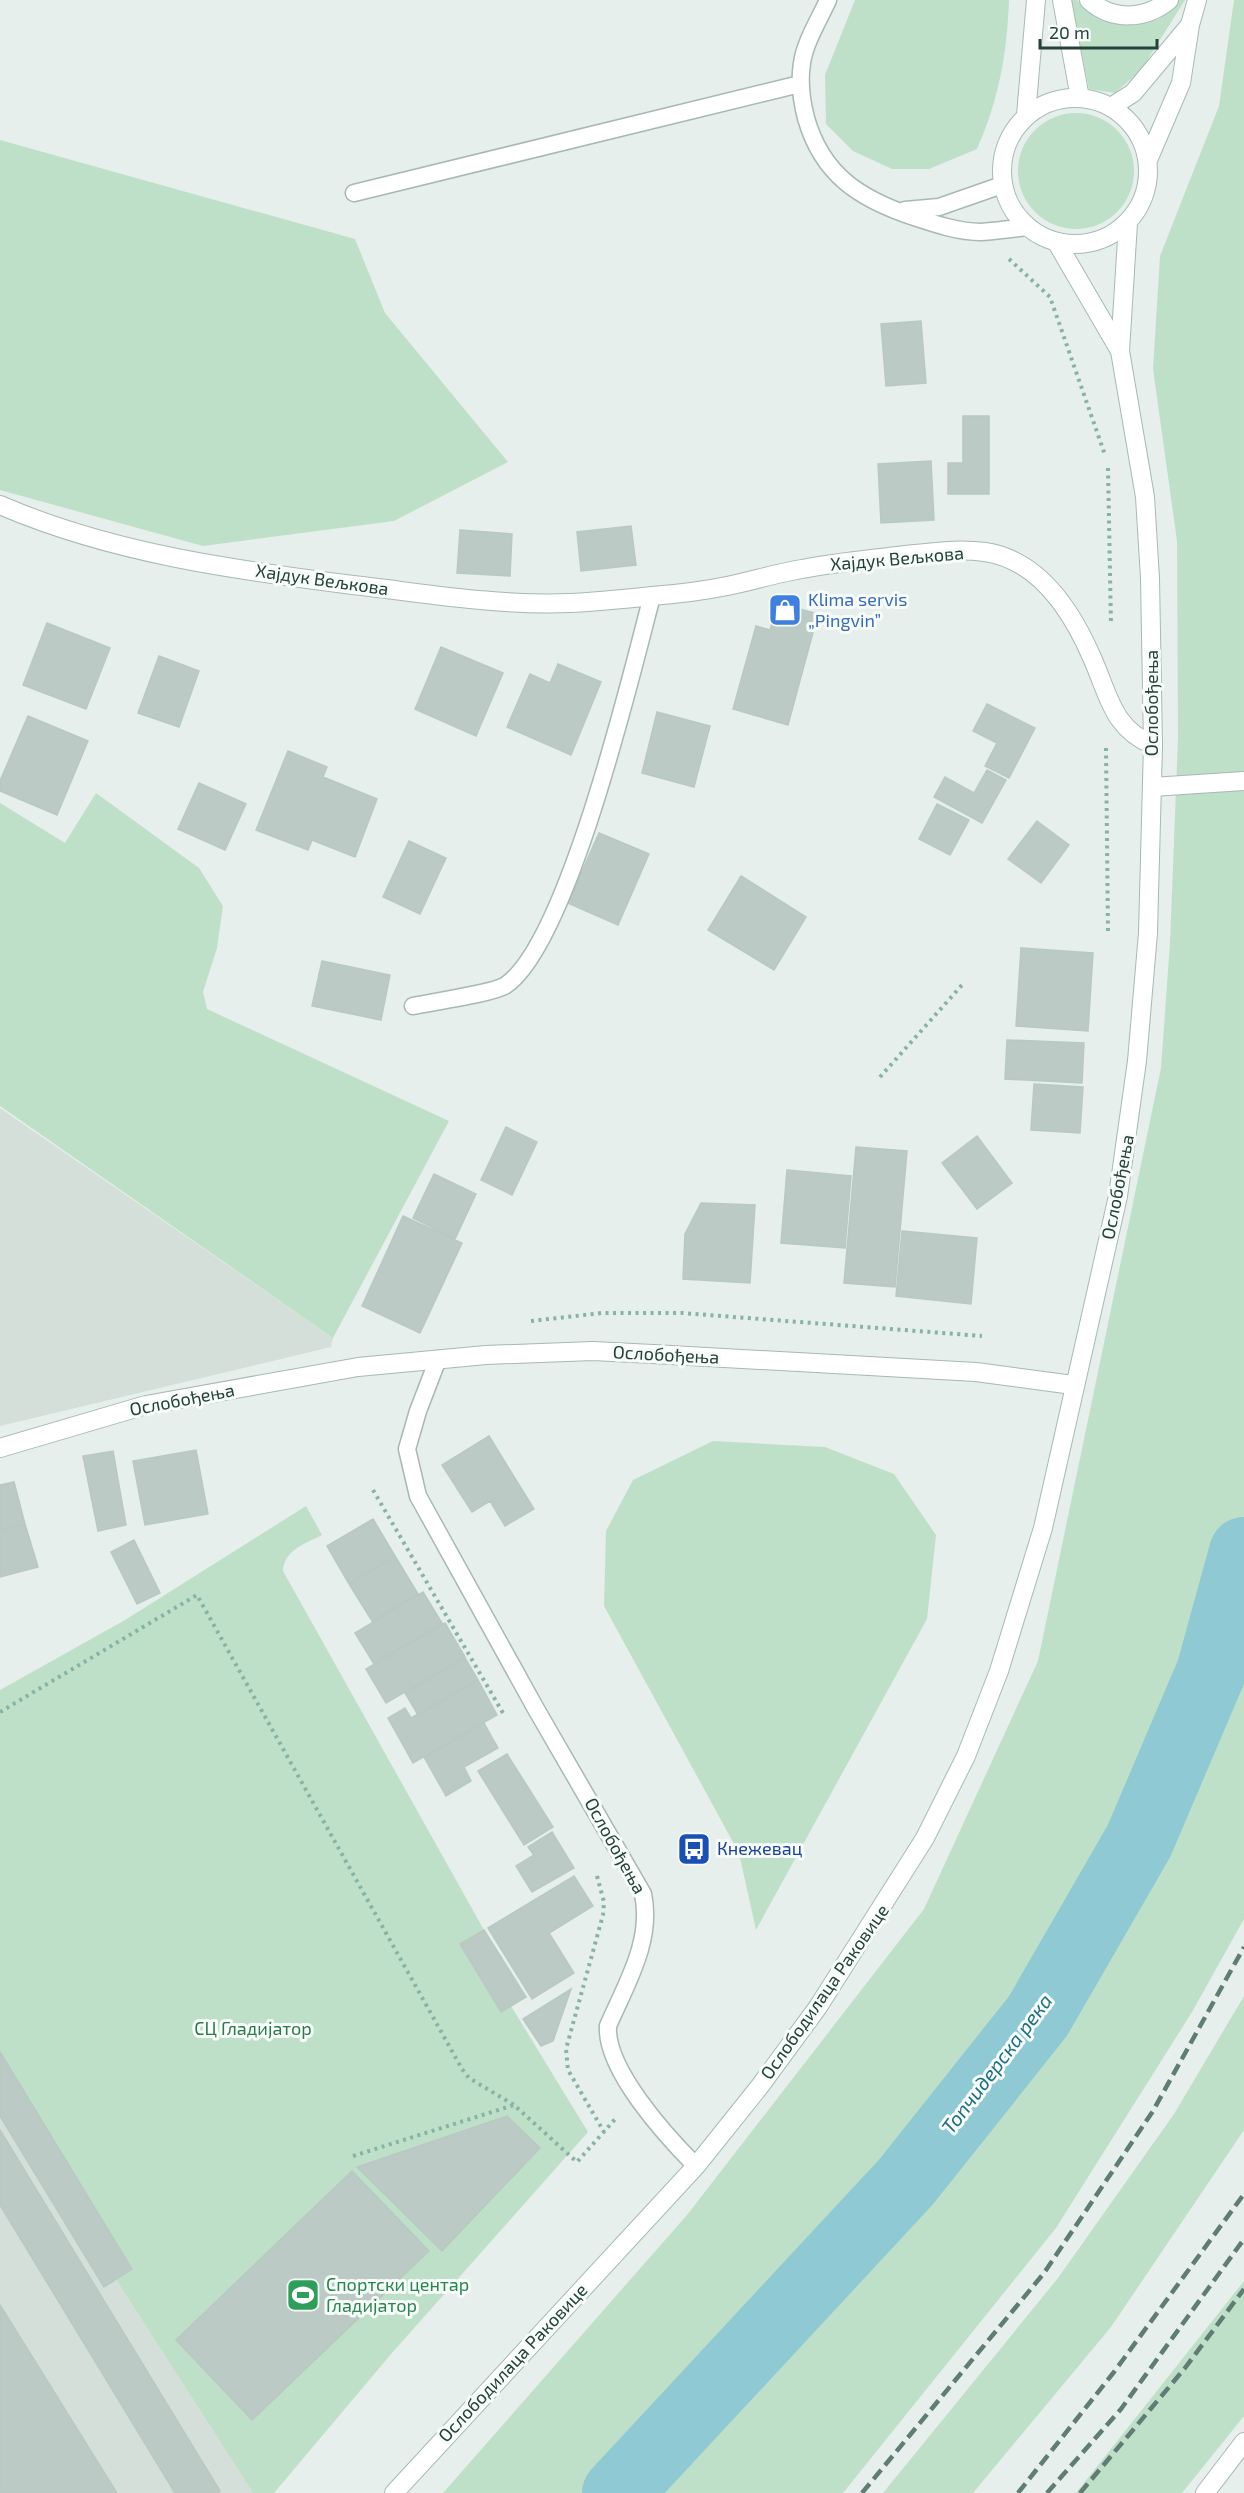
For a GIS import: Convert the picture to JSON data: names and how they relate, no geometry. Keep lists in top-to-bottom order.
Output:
{
  "streets": {
    "main road": ["Хајдук Вељкова", "Ослобођења", "Ослободилаца Раковице"]
  },
  "crossings": [
    ["Хајдук Вељкова", "Ослобођења"],
    ["Ослобођења", "Ослободилаца Раковице"]
  ],
  "water": ["Топчидерска река"],
  "parks": ["СЦ Гладијатор"],
  "places": {
    "shop": ["Klima servis „Pingvin”"],
    "bus stop": ["Кнежевац"],
    "sports": ["Спортски центар Гладијатор"]
  },
  "scale_bar": "20 m"
}
